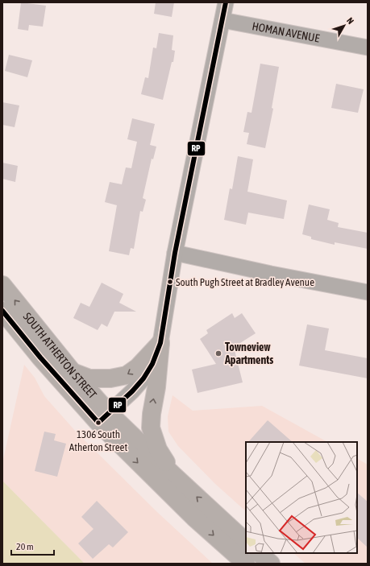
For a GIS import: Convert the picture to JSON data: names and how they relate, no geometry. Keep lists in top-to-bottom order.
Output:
{
  "streets": {
    "main road": ["SOUTH ATHERTON STREET"],
    "street": ["HOMAN AVENUE"]
  },
  "places": ["South Pugh Street at Bradley Avenue", "Towneview Apartments", "1306 South Atherton Street"],
  "lines": ["transit line RP"],
  "scale_bar": "20 m",
  "north": "top right"
}
